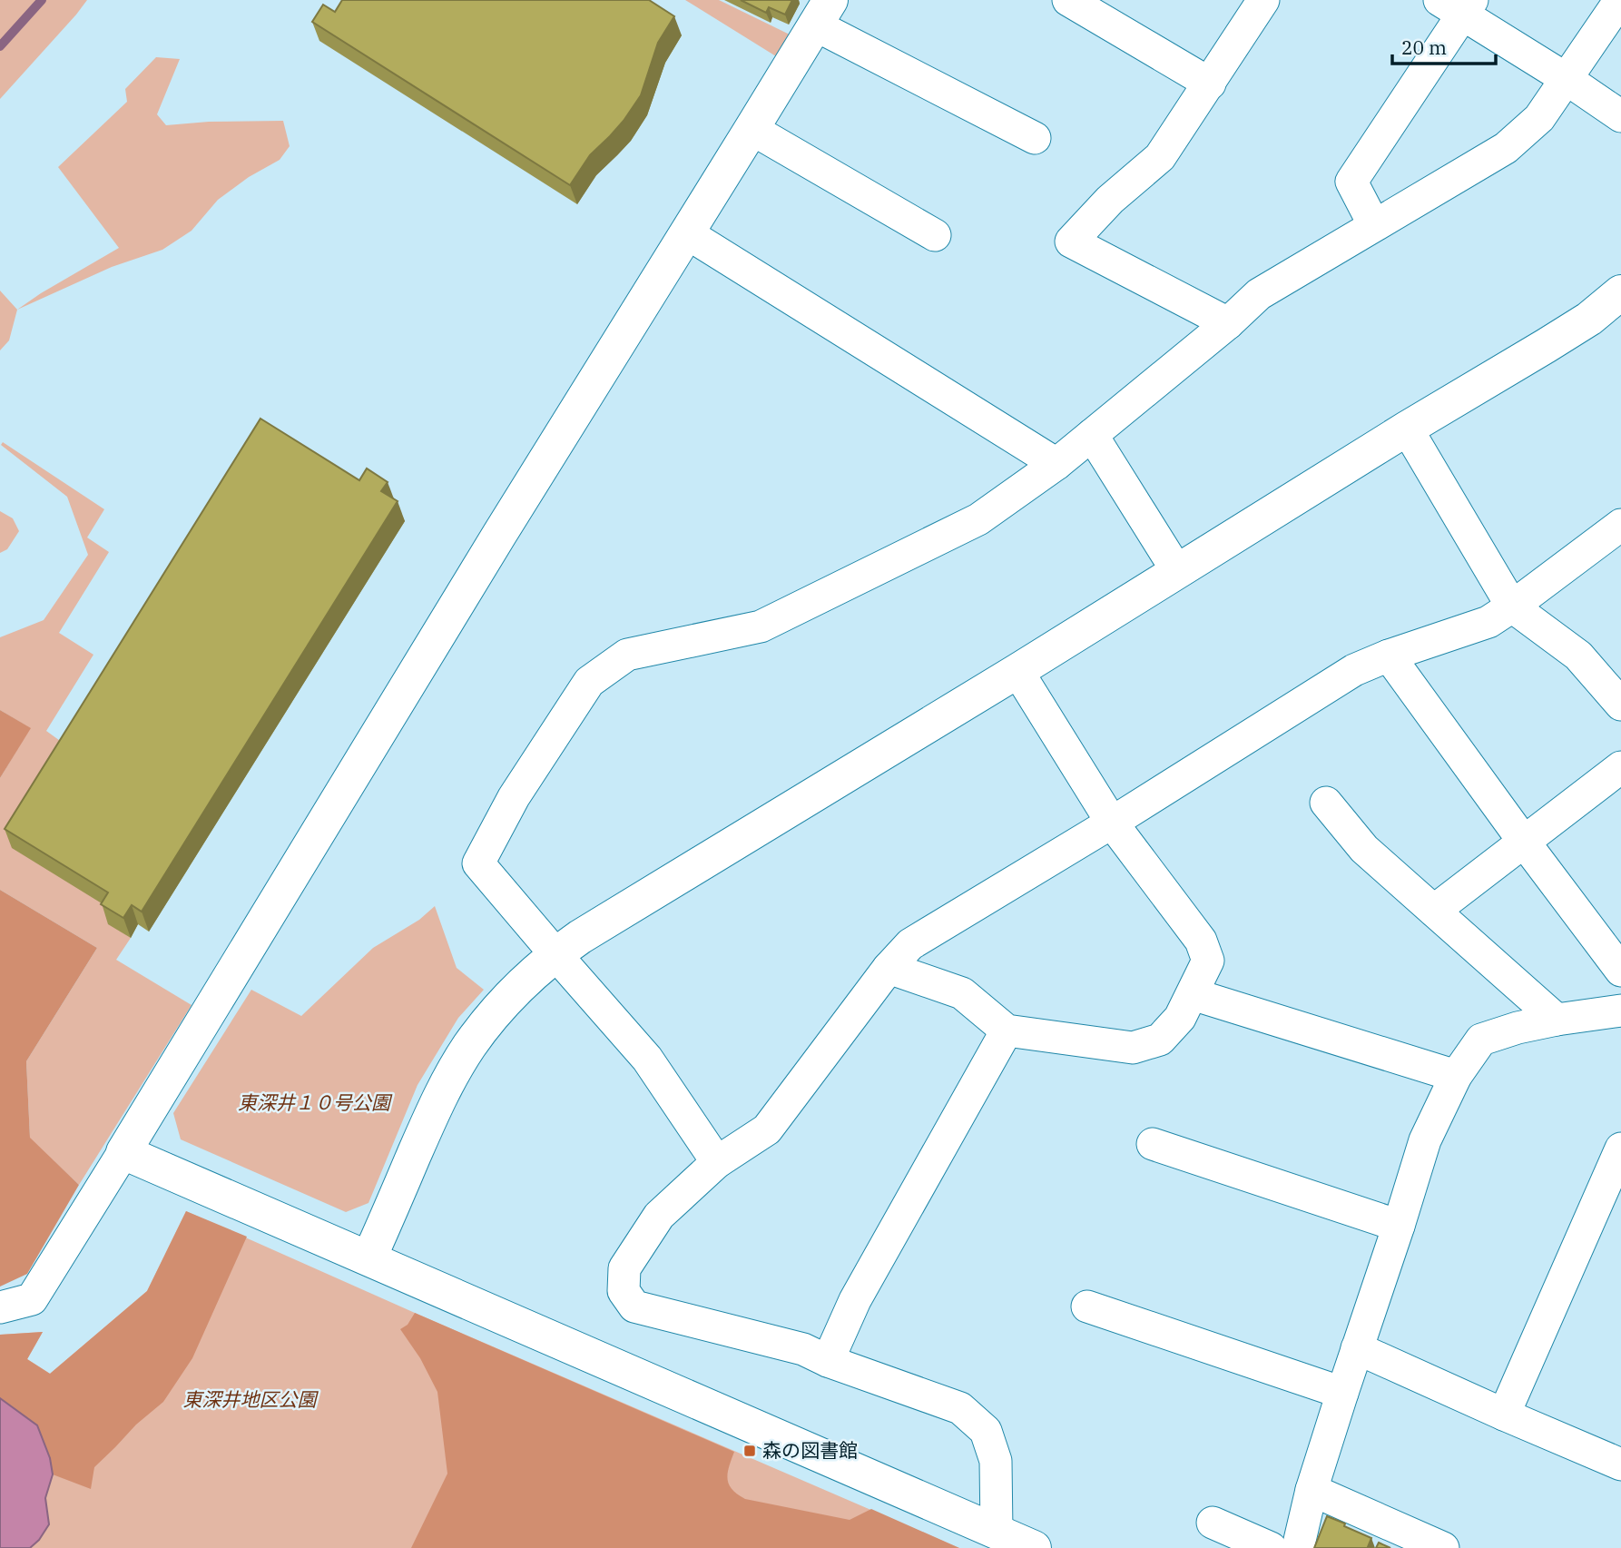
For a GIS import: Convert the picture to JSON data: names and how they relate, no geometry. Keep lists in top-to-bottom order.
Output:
{
  "parks": ["東深井１０号公園", "東深井地区公園"],
  "places": {
    "transit": ["森の図書館"]
  },
  "scale_bar": "20 m"
}
